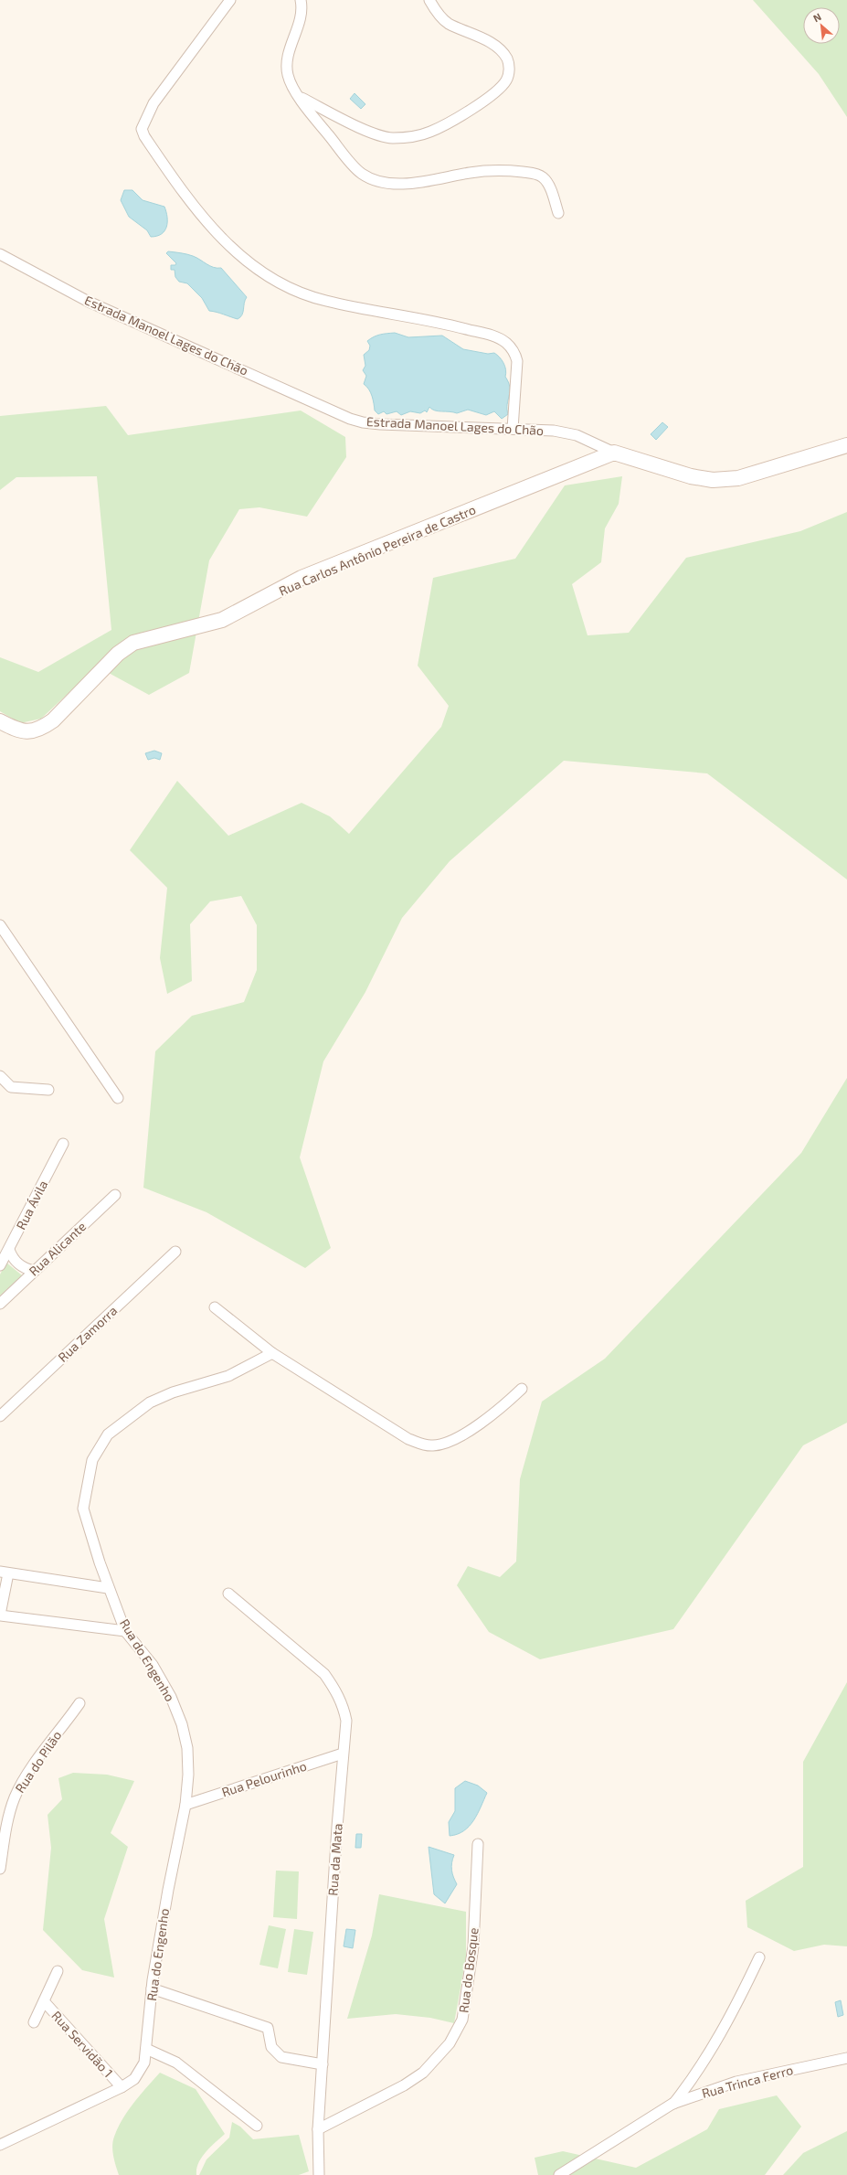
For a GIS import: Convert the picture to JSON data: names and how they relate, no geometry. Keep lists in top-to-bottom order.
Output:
{
  "streets": {
    "street": [
      "Estrada Manoel Lages do Chão",
      "Rua Carlos Antônio Pereira de Castro",
      "Rua Ávila",
      "Rua Alicante",
      "Rua Zamorra",
      "Rua do Engenho",
      "Rua do Pilão",
      "Rua Pelourinho",
      "Rua da Mata",
      "Rua do Bosque",
      "Rua Servidão 1",
      "Rua Trinca Ferro"
    ]
  },
  "crossings": [
    ["Estrada Manoel Lages do Chão", "Rua Carlos Antônio Pereira de Castro"],
    ["Rua do Engenho", "Rua Pelourinho"],
    ["Rua do Engenho", "Rua Servidão 1"],
    ["Rua Pelourinho", "Rua da Mata"],
    ["Rua da Mata", "Rua do Bosque"]
  ],
  "north": "top left"
}
